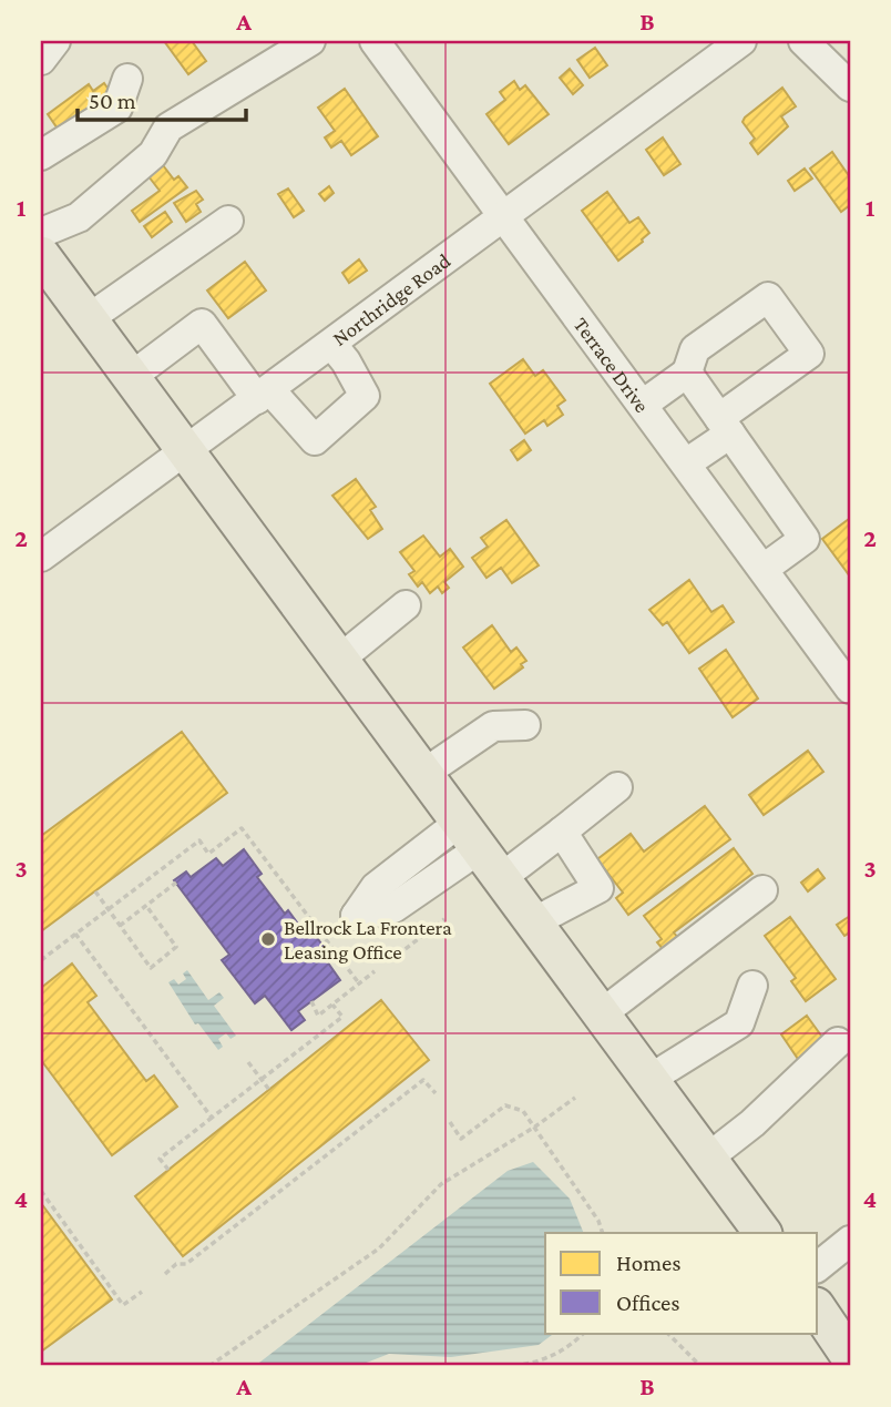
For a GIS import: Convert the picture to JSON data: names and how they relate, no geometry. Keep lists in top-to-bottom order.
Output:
{
  "streets": {
    "street": ["Northridge Road", "Terrace Drive"]
  },
  "crossings": [
    ["Northridge Road", "Terrace Drive"]
  ],
  "places": ["Bellrock La Frontera Leasing Office"],
  "legend": ["Homes", "Offices"],
  "scale_bar": "50 m",
  "grid": {
    "columns": ["A", "B"],
    "rows": [
      "1",
      "2",
      "3",
      "4"
    ]
  }
}
